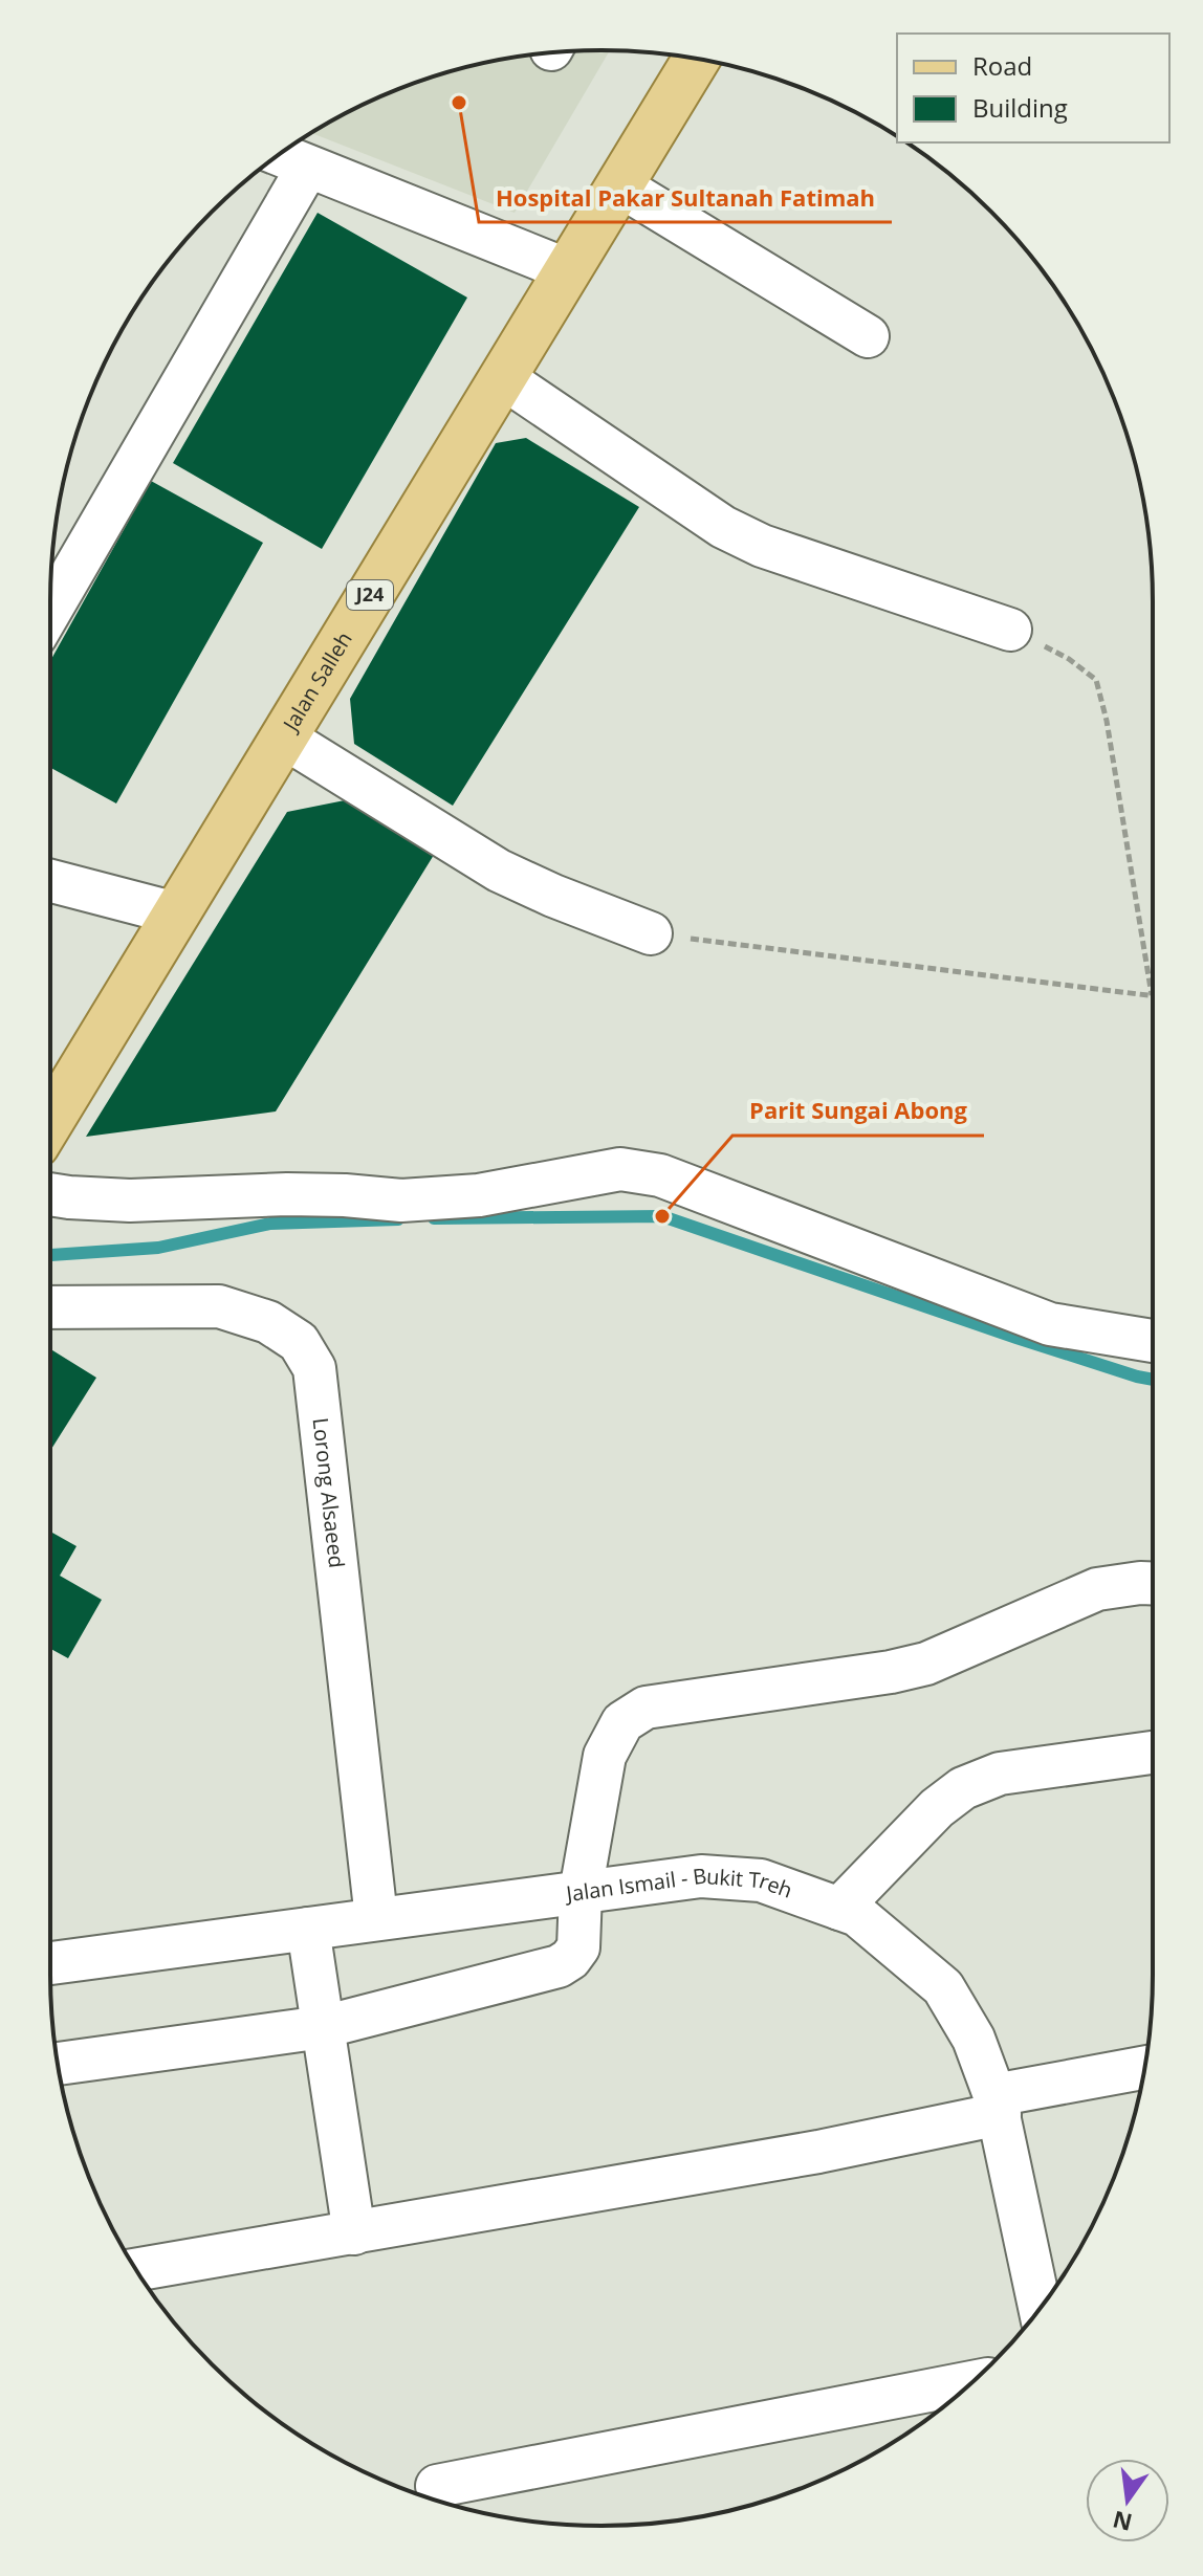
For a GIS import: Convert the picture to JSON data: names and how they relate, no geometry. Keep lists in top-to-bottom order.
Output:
{
  "streets": {
    "main road": ["J24", "Jalan Salleh"],
    "street": ["Lorong Alsaeed", "Jalan Ismail - Bukit Treh"]
  },
  "crossings": [
    ["Lorong Alsaeed", "Jalan Ismail - Bukit Treh"]
  ],
  "places": ["Hospital Pakar Sultanah Fatimah", "Parit Sungai Abong"],
  "legend": ["Road", "Building"],
  "north": "bottom"
}
